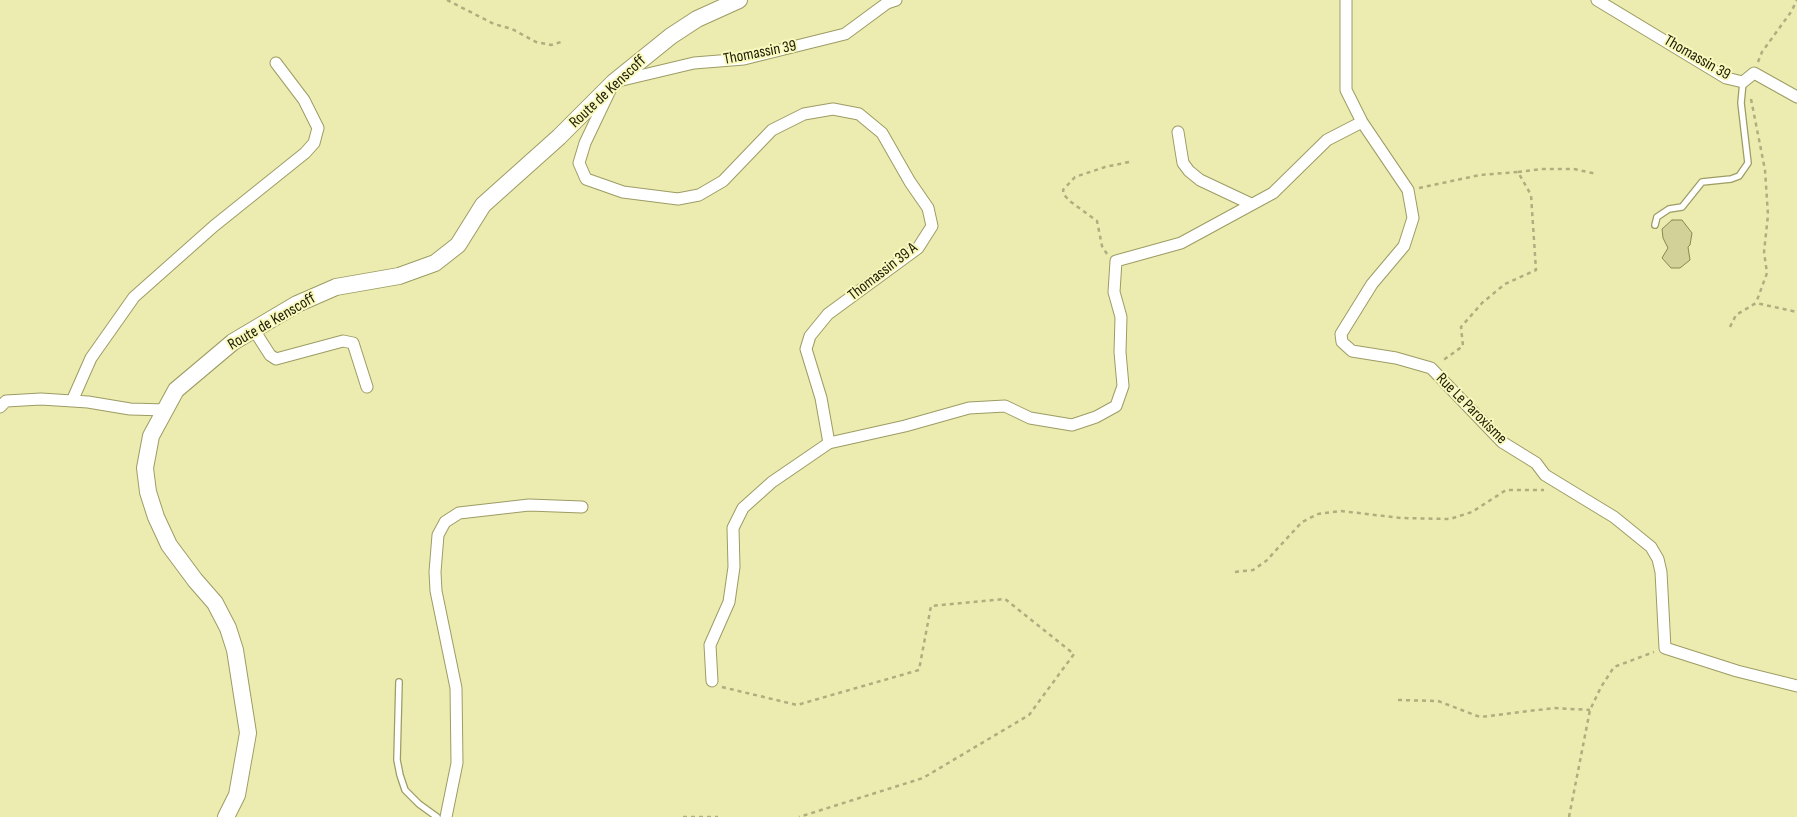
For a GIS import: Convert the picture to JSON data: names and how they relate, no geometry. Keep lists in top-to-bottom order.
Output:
{
  "streets": {
    "main road": ["Route de Kenscoff"],
    "street": ["Thomassin 39", "Thomassin 39 A", "Rue Le Paroxisme"]
  },
  "crossings": [
    ["Thomassin 39", "Route de Kenscoff"],
    ["Thomassin 39", "Thomassin 39 A"],
    ["Route de Kenscoff", "Thomassin 39 A"]
  ]
}
